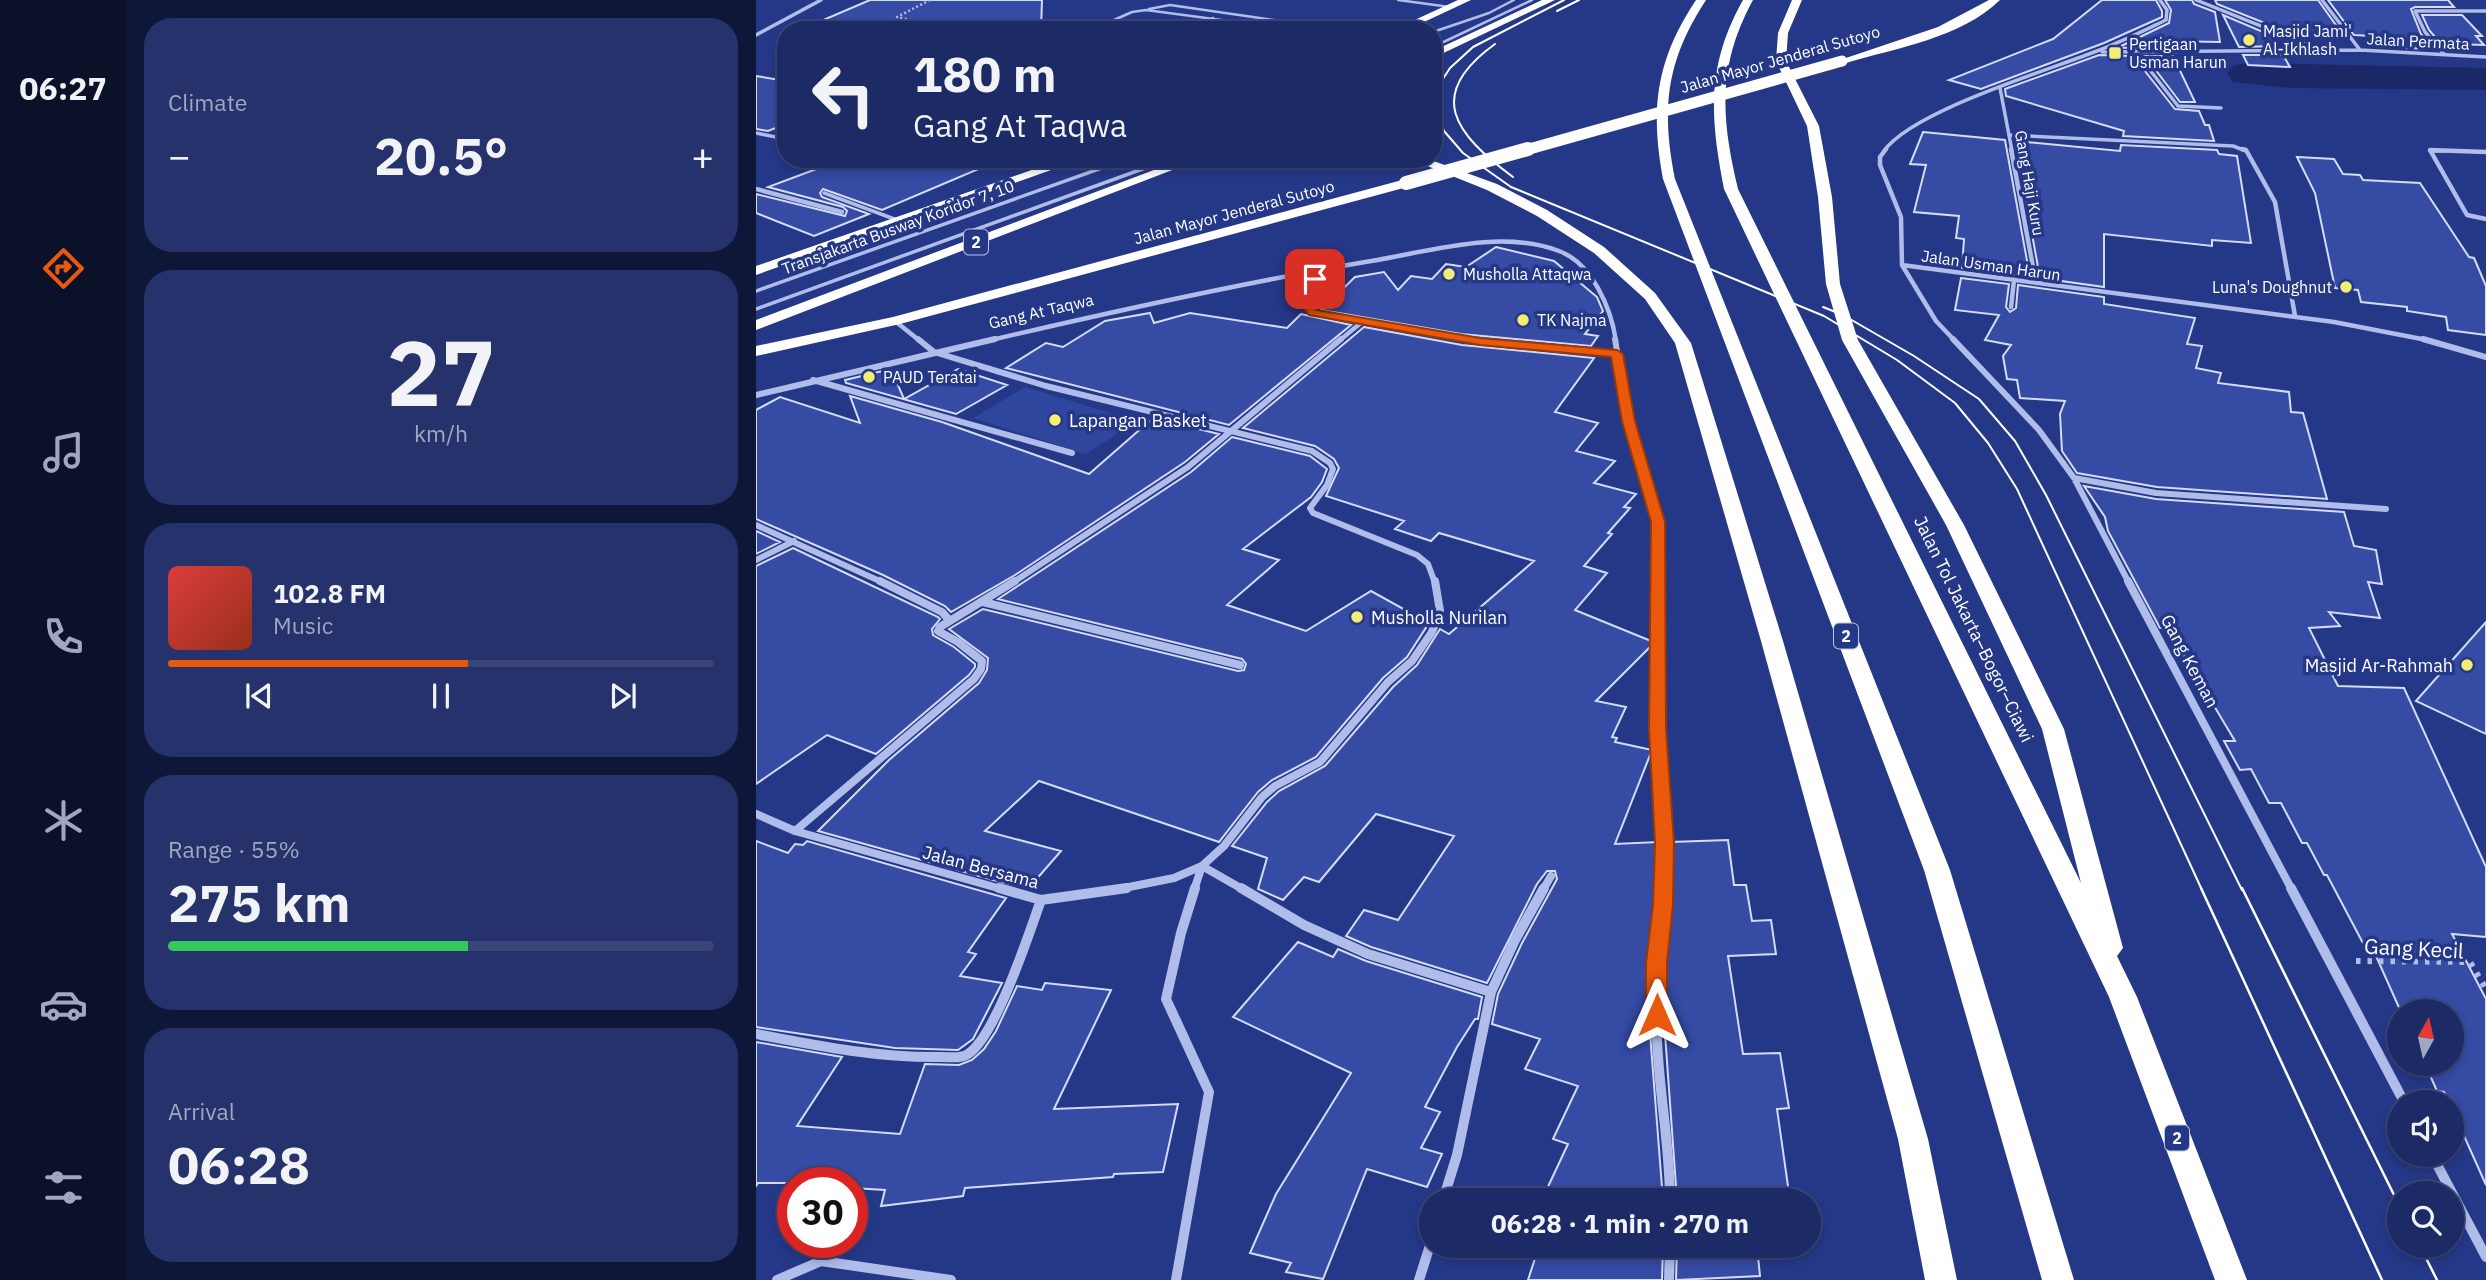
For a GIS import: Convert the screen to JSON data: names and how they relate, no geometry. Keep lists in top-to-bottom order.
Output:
{
  "streets": {
    "highway": ["Jalan Mayor Jenderal Sutoyo", "2", "Jalan Tol Jakarta–Bogor–Ciawi"],
    "street": [
      "Jalan Permata",
      "Gang Haji Kuru",
      "Jalan Usman Harun",
      "Gang At Taqwa",
      "Gang Keman",
      "Jalan Bersama"
    ],
    "lane": ["Transjakarta Busway Koridor 7, 10"],
    "path": ["Gang Kecil"]
  },
  "crossings": [
    ["Jalan Permata", "Jalan Usman Harun"],
    ["Gang Haji Kuru", "Jalan Usman Harun"],
    ["Jalan Usman Harun", "Gang Keman"],
    ["Gang Keman", "Gang Kecil"]
  ],
  "places": {
    "other": [
      "Masjid Jami' Al-Ikhlash",
      "Musholla Attaqwa",
      "Luna's Doughnut",
      "TK Najma",
      "PAUD Teratai",
      "Lapangan Basket",
      "Musholla Nurilan",
      "Masjid Ar-Rahmah"
    ],
    "transit": ["Pertigaan Usman Harun"]
  },
  "north": "top",
  "page": {
    "tabs": "06:27",
    "tile": [
      "Climate",
      ["27", "km/h"],
      ["Range · 55%", "275 km"],
      ["Arrival", "06:28"]
    ],
    "turn": ["180 m", "Gang At Taqwa"],
    "heat": ["−", "20.5°", "+"],
    "song": ["102.8 FM", "Music"],
    "limit": "30",
    "trip": "06:28 · 1 min · 270 m"
  }
}
